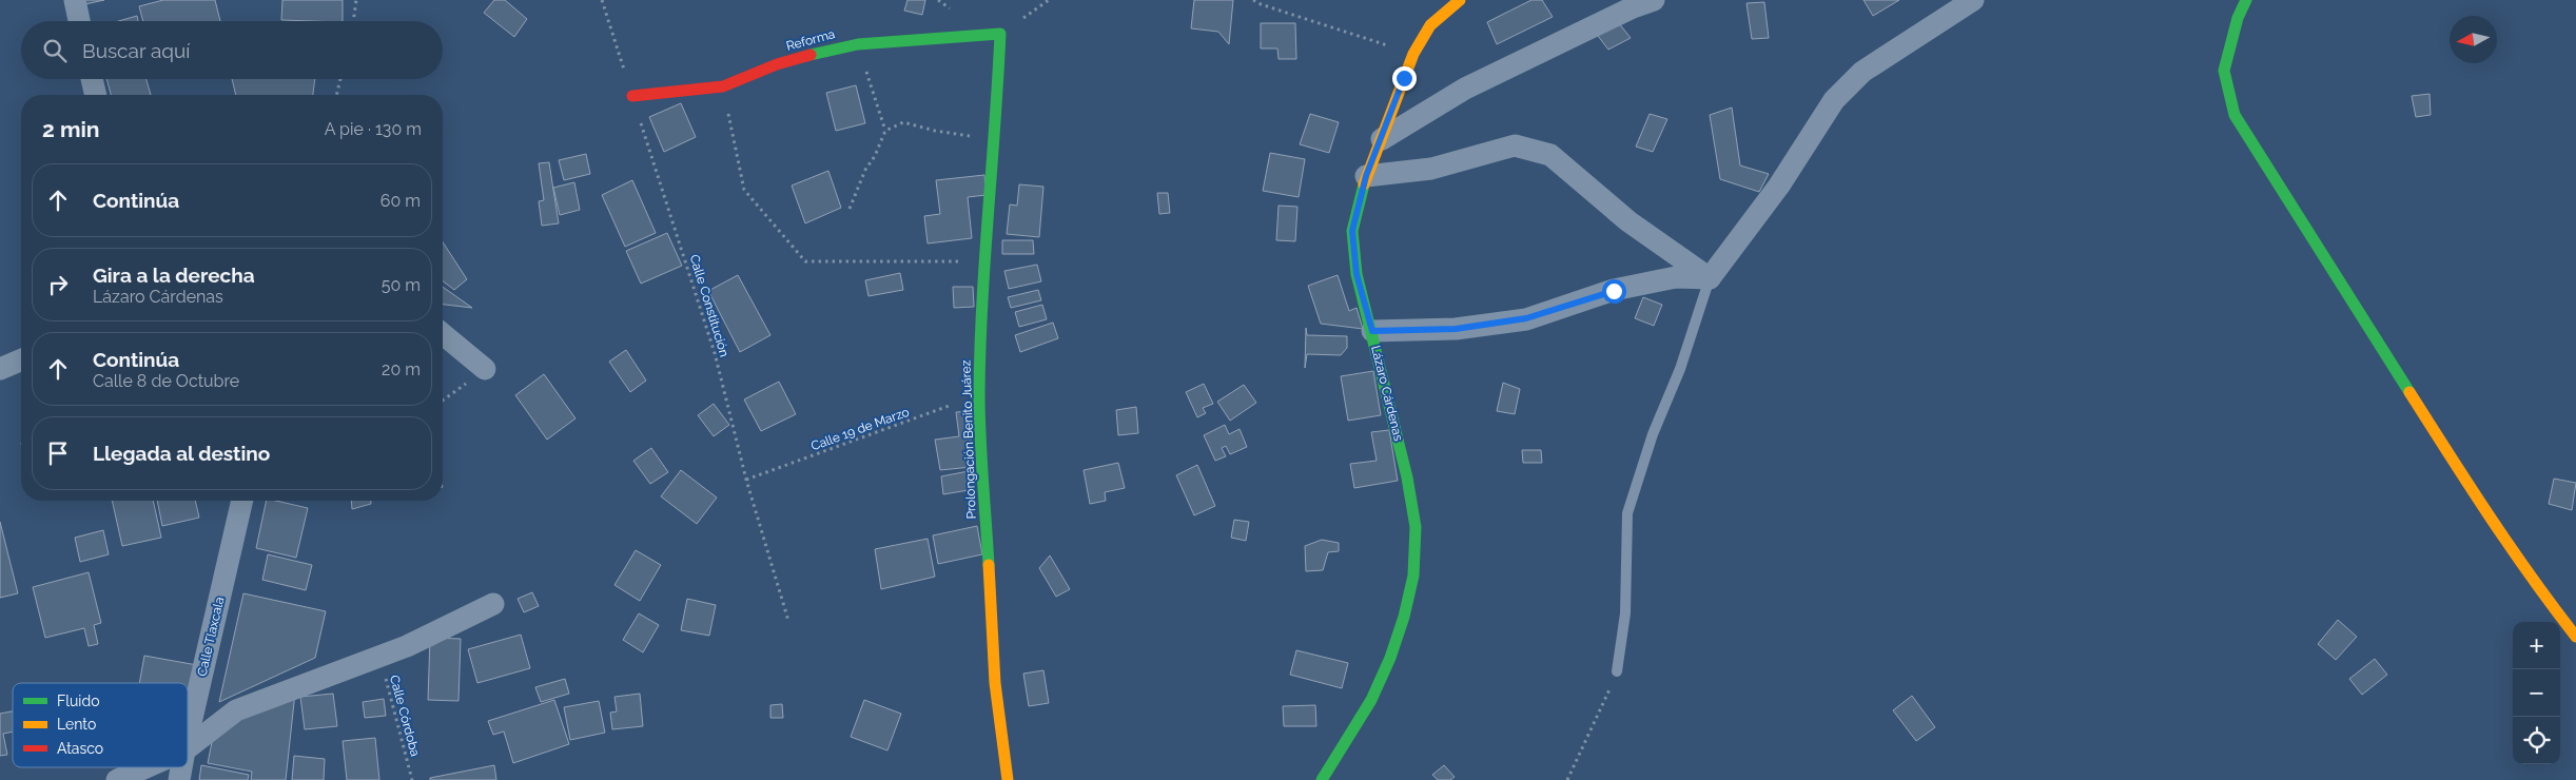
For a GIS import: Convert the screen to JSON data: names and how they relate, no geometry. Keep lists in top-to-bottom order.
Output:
{
  "streets": {
    "street": [
      "Reforma",
      "Lázaro Cárdenas",
      "Prolongación Benito Juárez",
      "Calle Tlaxcala"
    ],
    "path": ["Calle Constitución", "Calle 19 de Marzo", "Calle Córdoba"]
  },
  "crossings": [
    ["Reforma", "Calle Constitución"],
    ["Reforma", "Prolongación Benito Juárez"],
    ["Calle Constitución", "Calle 19 de Marzo"],
    ["Calle 19 de Marzo", "Prolongación Benito Juárez"]
  ],
  "legend": ["Fluido", "Lento", "Atasco"],
  "north": "left",
  "page": {
    "search": "Buscar aquí",
    "heading": ["2 min", "A pie · 130 m"],
    "list": [
      ["Continúa", "60 m"],
      ["Gira a la derecha", "Lázaro Cárdenas", "50 m"],
      ["Continúa", "Calle 8 de Octubre", "20 m"],
      "Llegada al destino"
    ],
    "map_buttons": ["+", "−"]
  }
}
